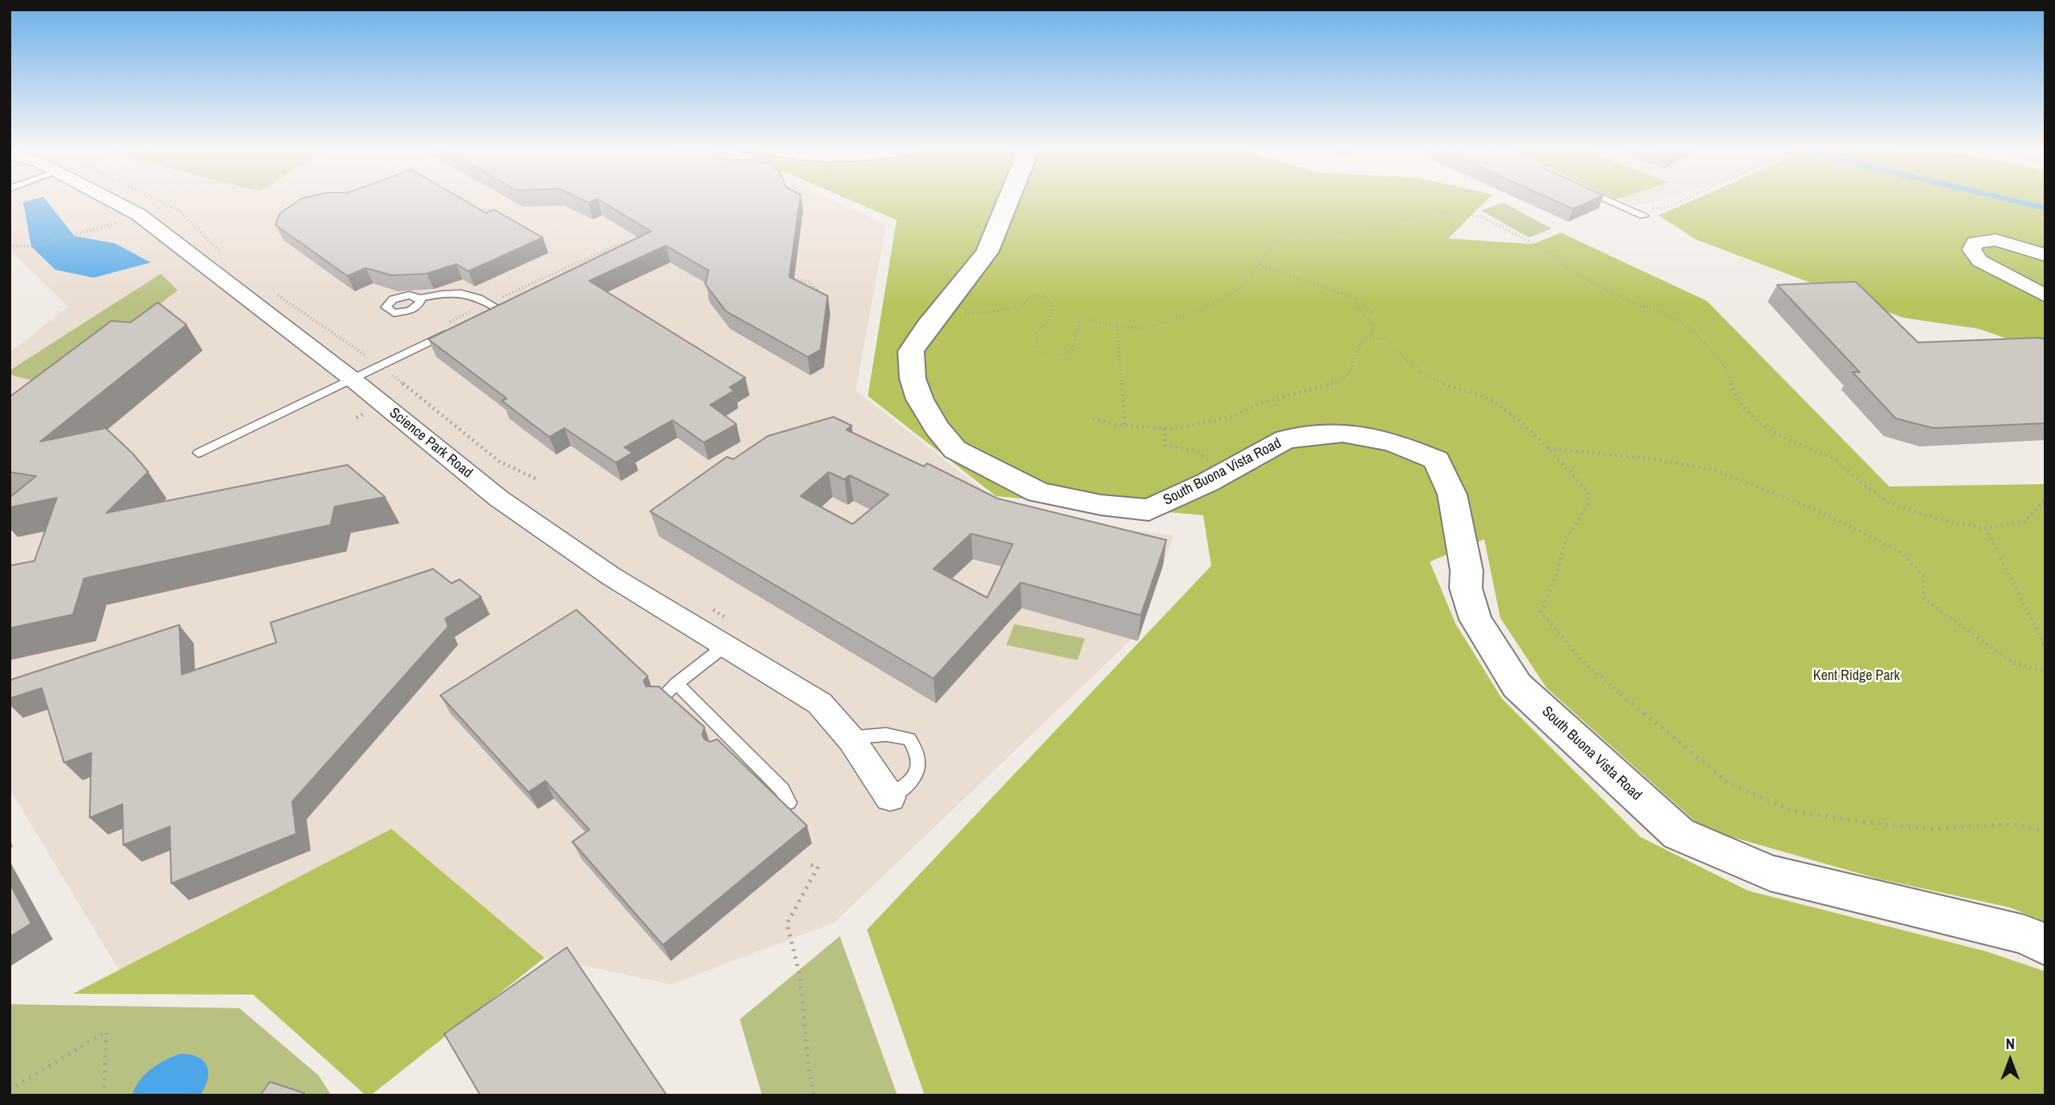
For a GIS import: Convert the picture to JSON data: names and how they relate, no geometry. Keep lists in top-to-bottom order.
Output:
{
  "streets": {
    "street": ["Science Park Road", "South Buona Vista Road"]
  },
  "parks": ["Kent Ridge Park"],
  "north": "top"
}
